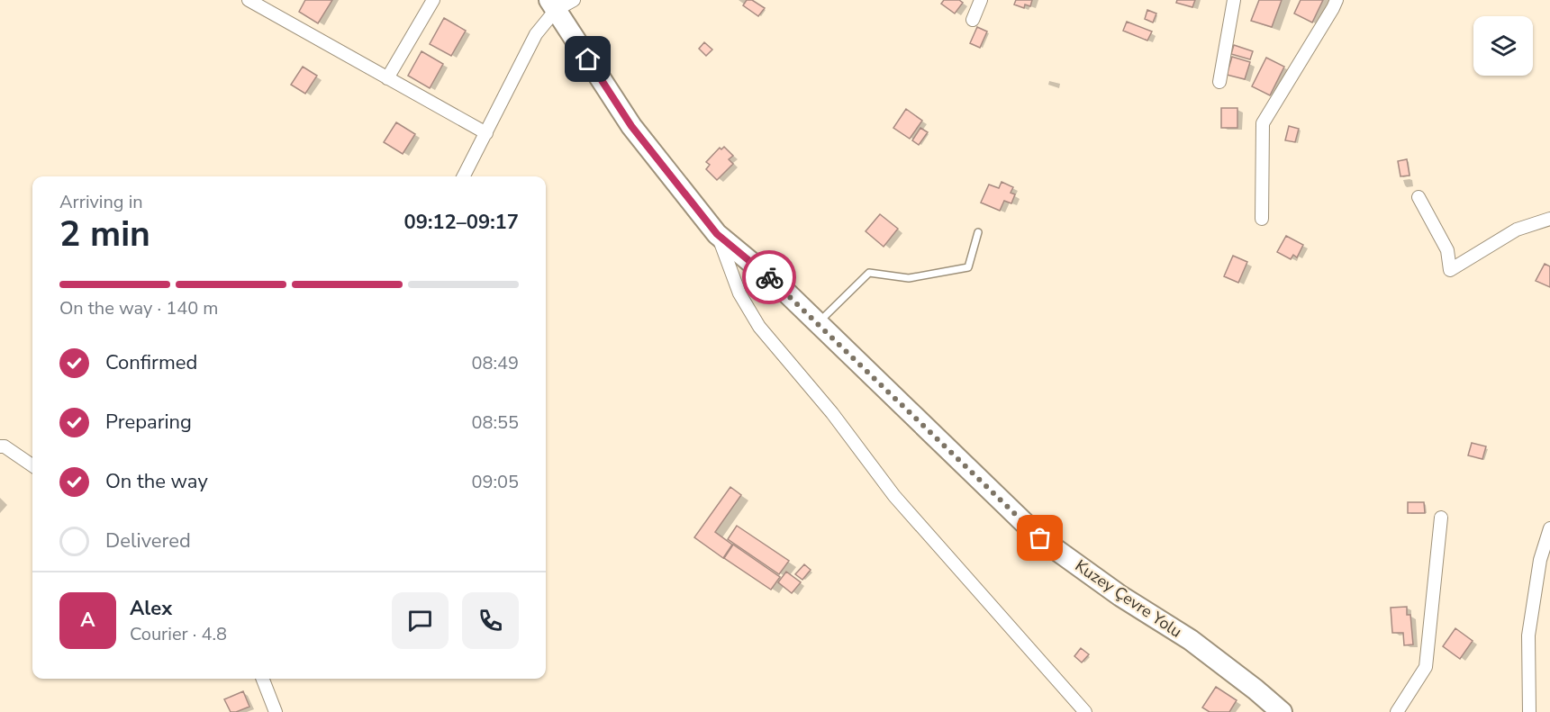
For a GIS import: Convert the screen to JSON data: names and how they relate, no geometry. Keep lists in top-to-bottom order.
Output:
{
  "streets": {
    "main road": ["Kuzey Çevre Yolu"]
  },
  "page": {
    "heading": ["2 min", "Arriving in", "09:12–09:17"],
    "panel": ["Alex", "Courier · 4.8"],
    "bar": "On the way · 140 m",
    "list": [
      ["Confirmed", "08:49"],
      ["Preparing", "08:55"],
      ["On the way", "09:05"],
      "Delivered"
    ],
    "round": "A"
  }
}
